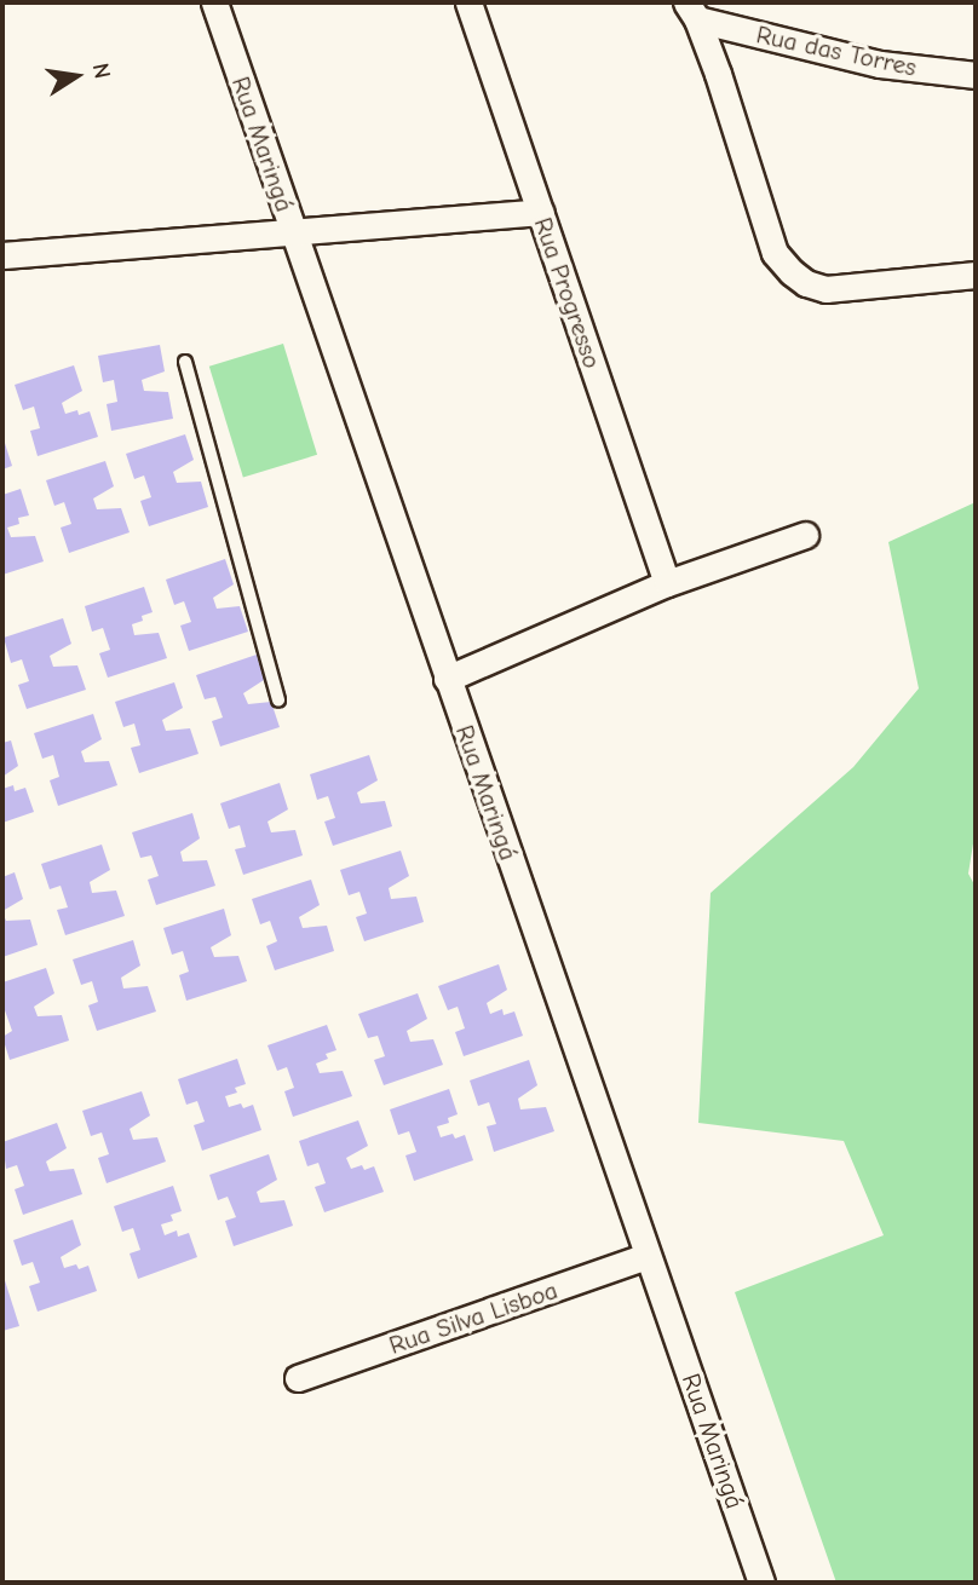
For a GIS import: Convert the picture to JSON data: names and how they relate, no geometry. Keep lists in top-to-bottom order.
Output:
{
  "streets": {
    "street": [
      "Rua das Torres",
      "Rua Maringá",
      "Rua Progresso",
      "Rua Silva Lisboa"
    ]
  },
  "crossings": [
    ["Rua Maringá", "Rua Silva Lisboa"]
  ],
  "north": "right"
}
